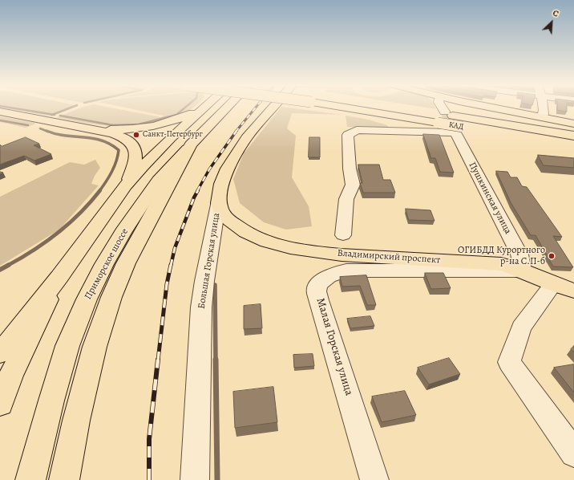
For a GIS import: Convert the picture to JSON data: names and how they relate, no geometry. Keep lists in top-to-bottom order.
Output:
{
  "streets": {
    "main road": [
      "КАД",
      "Владимирский проспект",
      "Большая Горская улица",
      "Приморское шоссе"
    ],
    "street": ["Пушкинская улица", "Малая Горская улица"]
  },
  "crossings": [
    ["КАД", "Пушкинская улица"],
    ["Пушкинская улица", "Владимирский проспект"],
    ["Пушкинская улица", "Малая Горская улица"],
    ["Владимирский проспект", "Большая Горская улица"],
    ["Владимирский проспект", "Малая Горская улица"]
  ],
  "places": ["Санкт-Петербург", "ОГИБДД Курортного р-на С.П-б"],
  "north": "top right"
}
